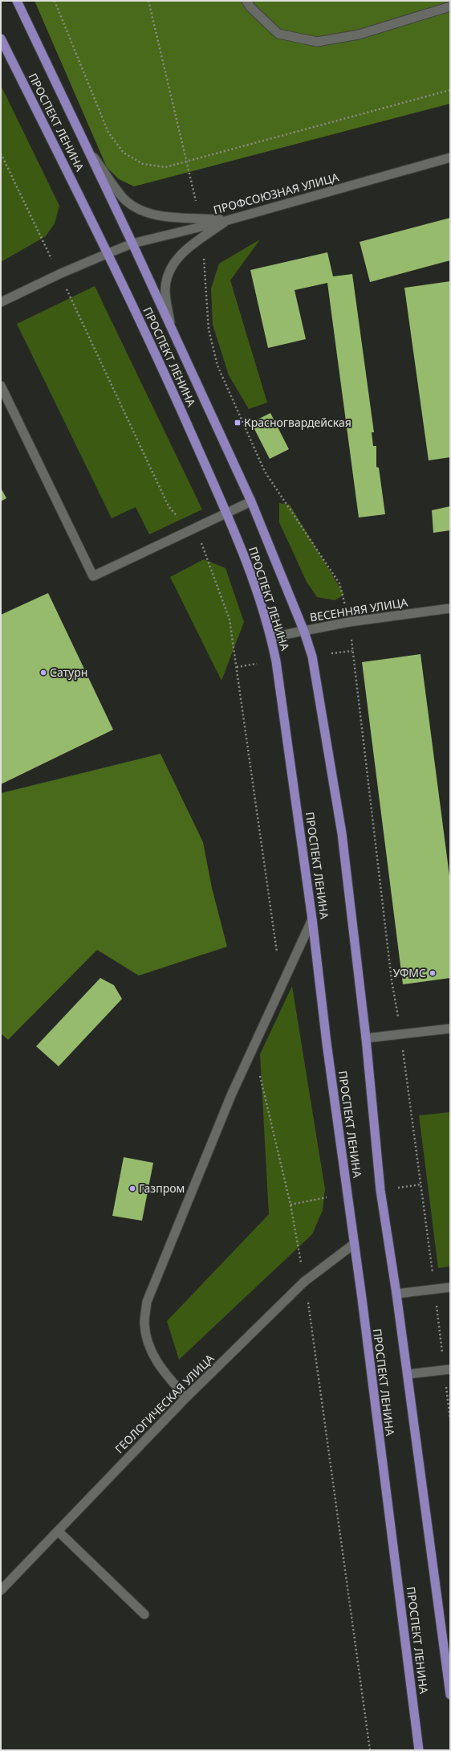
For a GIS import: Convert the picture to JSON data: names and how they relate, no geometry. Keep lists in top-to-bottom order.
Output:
{
  "streets": {
    "main road": [
      "ПРОСПЕКТ ЛЕНИНА",
      "ПРОФСОЮЗНАЯ УЛИЦА",
      "ВЕСЕННЯЯ УЛИЦА",
      "ГЕОЛОГИЧЕСКАЯ УЛИЦА"
    ]
  },
  "crossings": [
    ["ПРОСПЕКТ ЛЕНИНА", "ПРОФСОЮЗНАЯ УЛИЦА"],
    ["ПРОСПЕКТ ЛЕНИНА", "ВЕСЕННЯЯ УЛИЦА"],
    ["ПРОСПЕКТ ЛЕНИНА", "ГЕОЛОГИЧЕСКАЯ УЛИЦА"]
  ],
  "places": {
    "transit": ["Красногвардейская"],
    "other": ["Сатурн", "УФМС", "Газпром"]
  }
}
